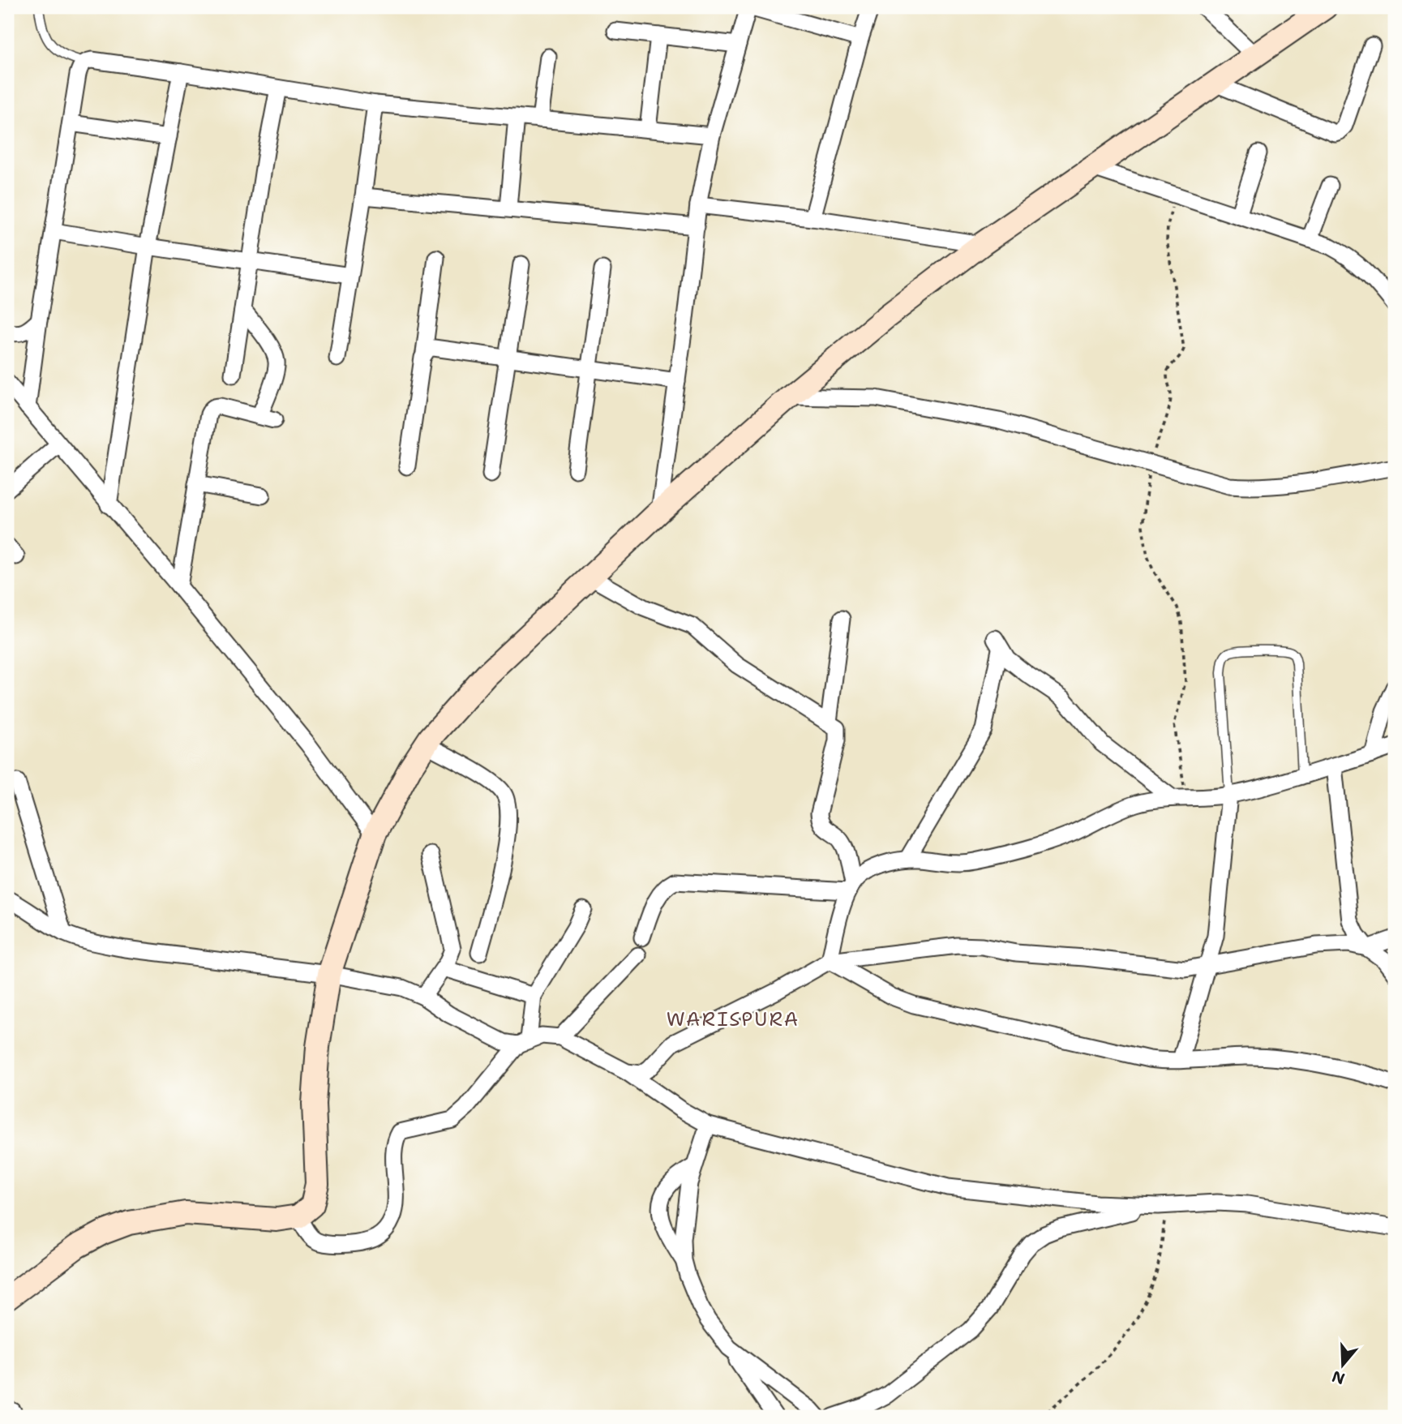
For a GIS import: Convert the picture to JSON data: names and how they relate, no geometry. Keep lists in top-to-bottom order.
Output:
{
  "districts": ["WARISPURA"],
  "north": "bottom"
}
